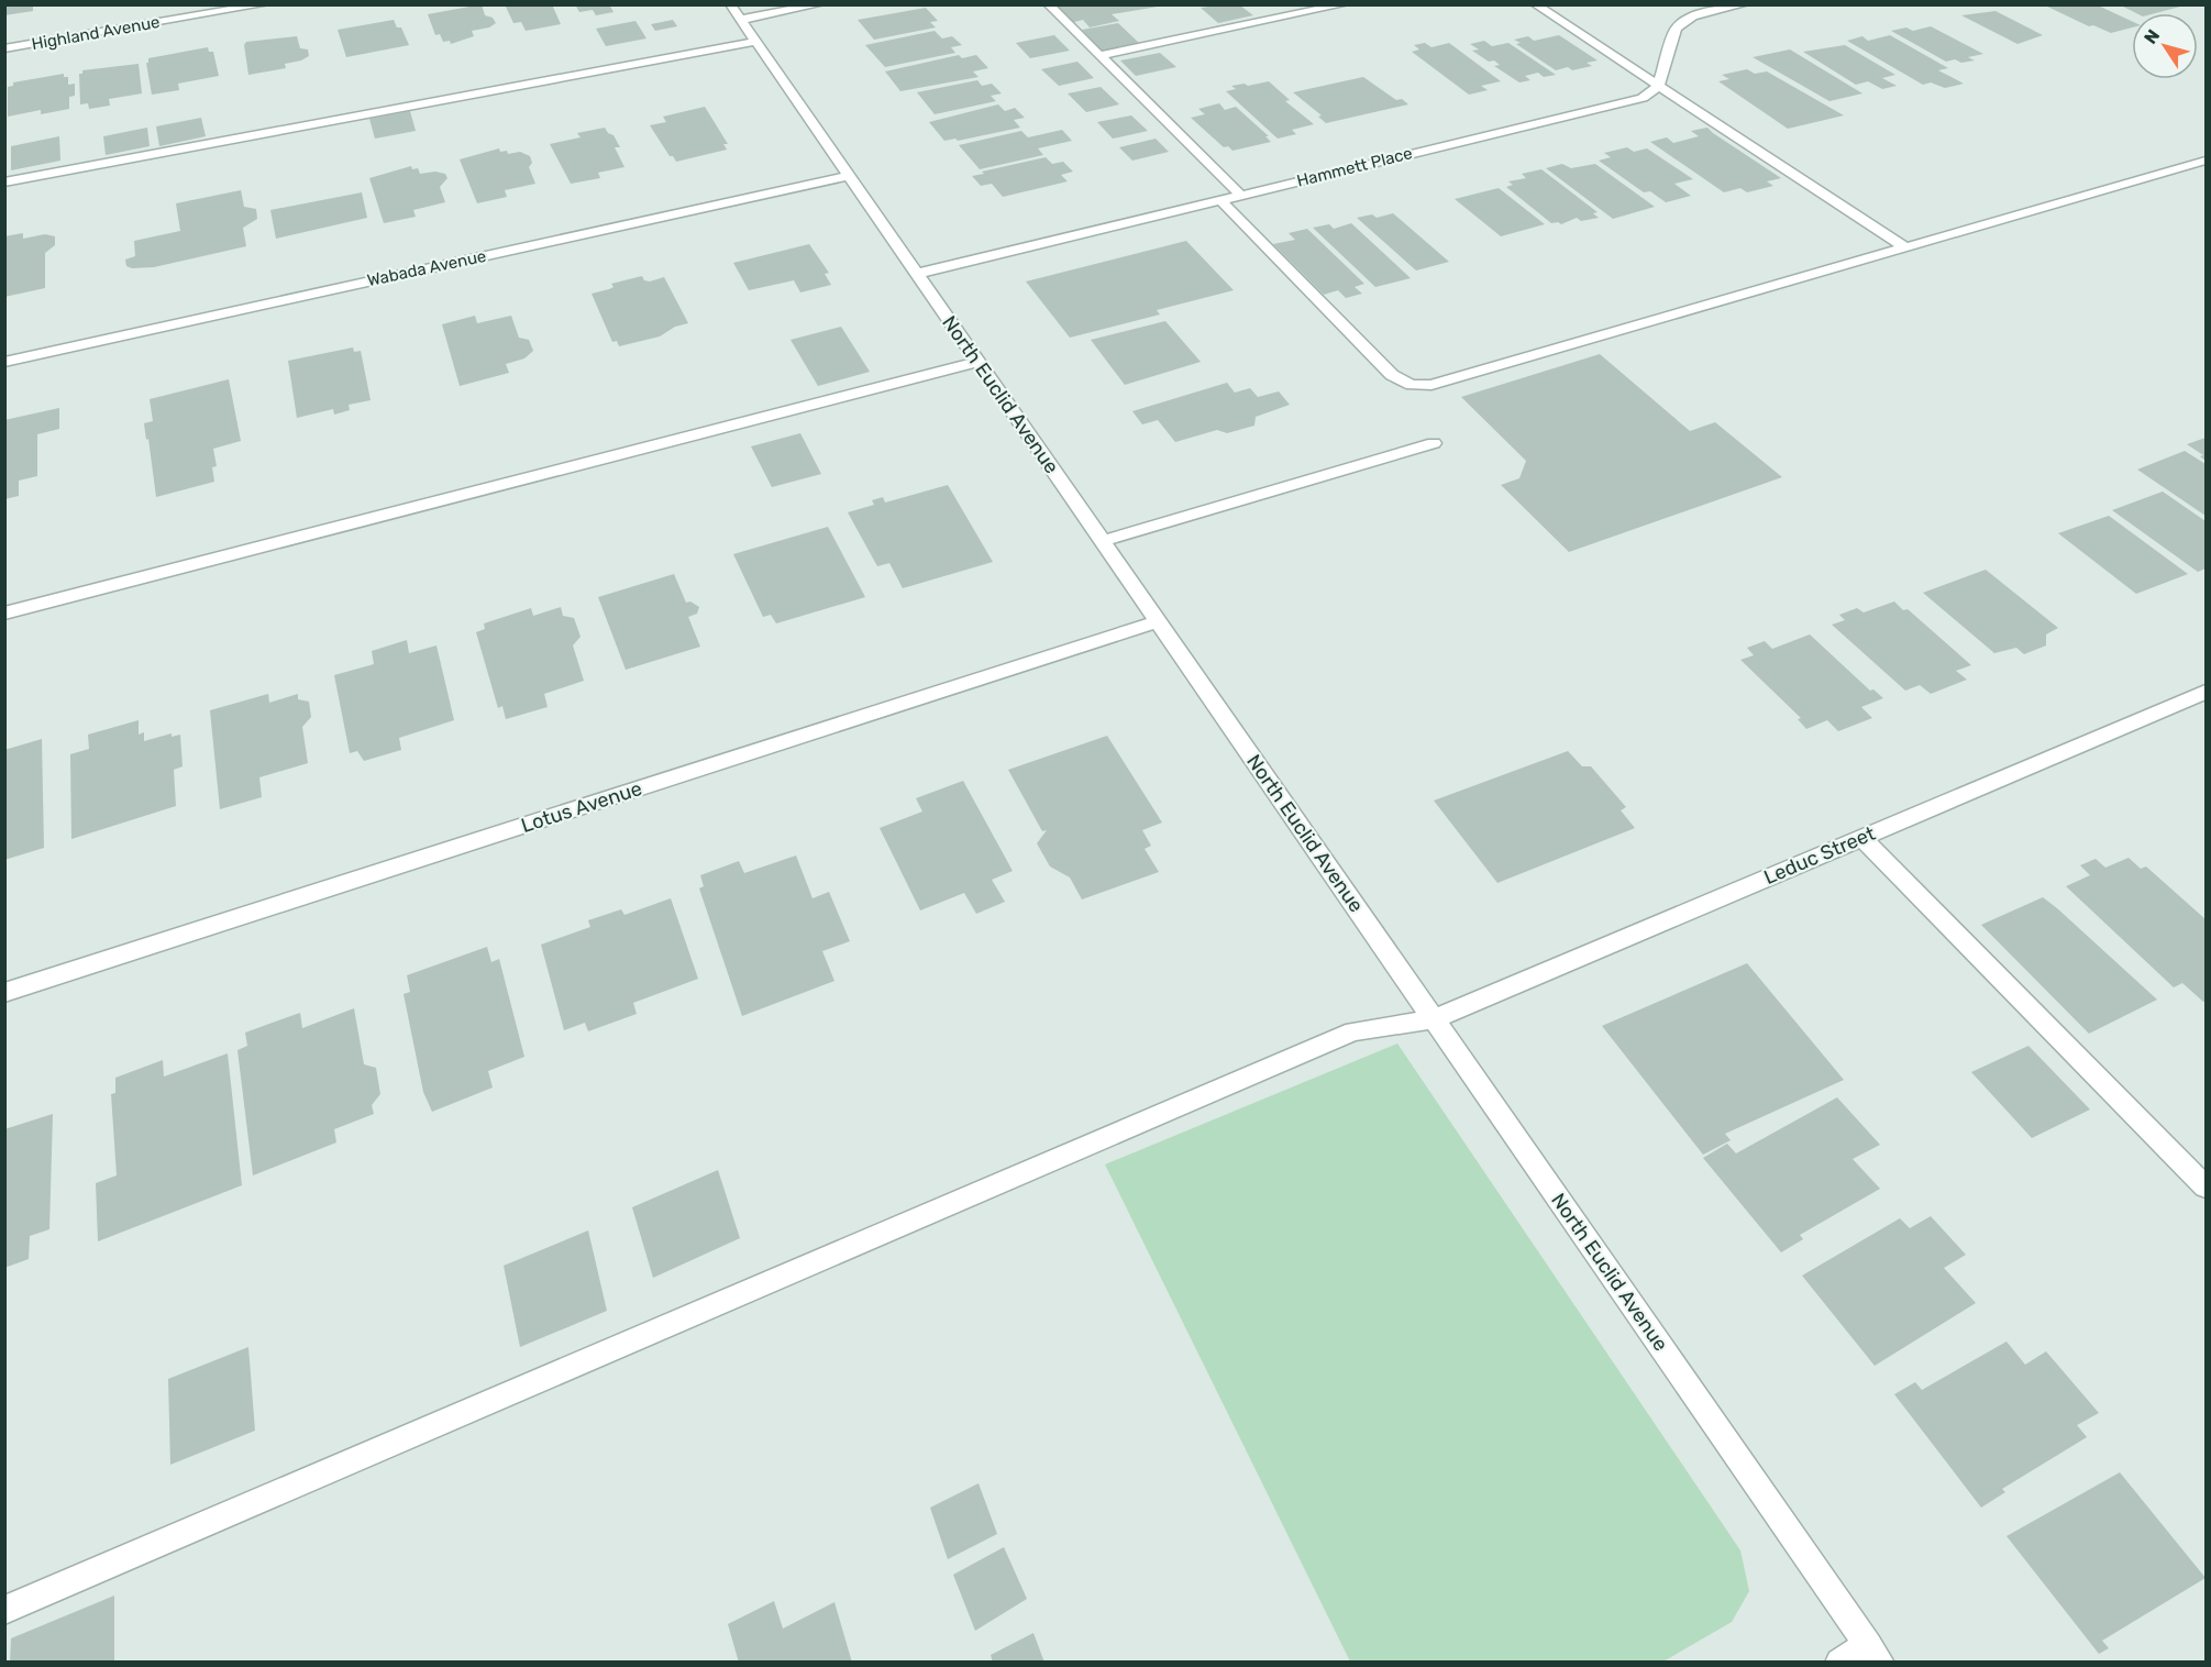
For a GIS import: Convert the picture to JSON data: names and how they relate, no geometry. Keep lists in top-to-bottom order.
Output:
{
  "streets": {
    "street": [
      "Highland Avenue",
      "Hammett Place",
      "Wabada Avenue",
      "North Euclid Avenue",
      "Lotus Avenue",
      "Leduc Street"
    ]
  },
  "crossings": [
    ["Hammett Place", "North Euclid Avenue"],
    ["Wabada Avenue", "North Euclid Avenue"],
    ["North Euclid Avenue", "Lotus Avenue"],
    ["North Euclid Avenue", "Leduc Street"]
  ],
  "north": "top left"
}
